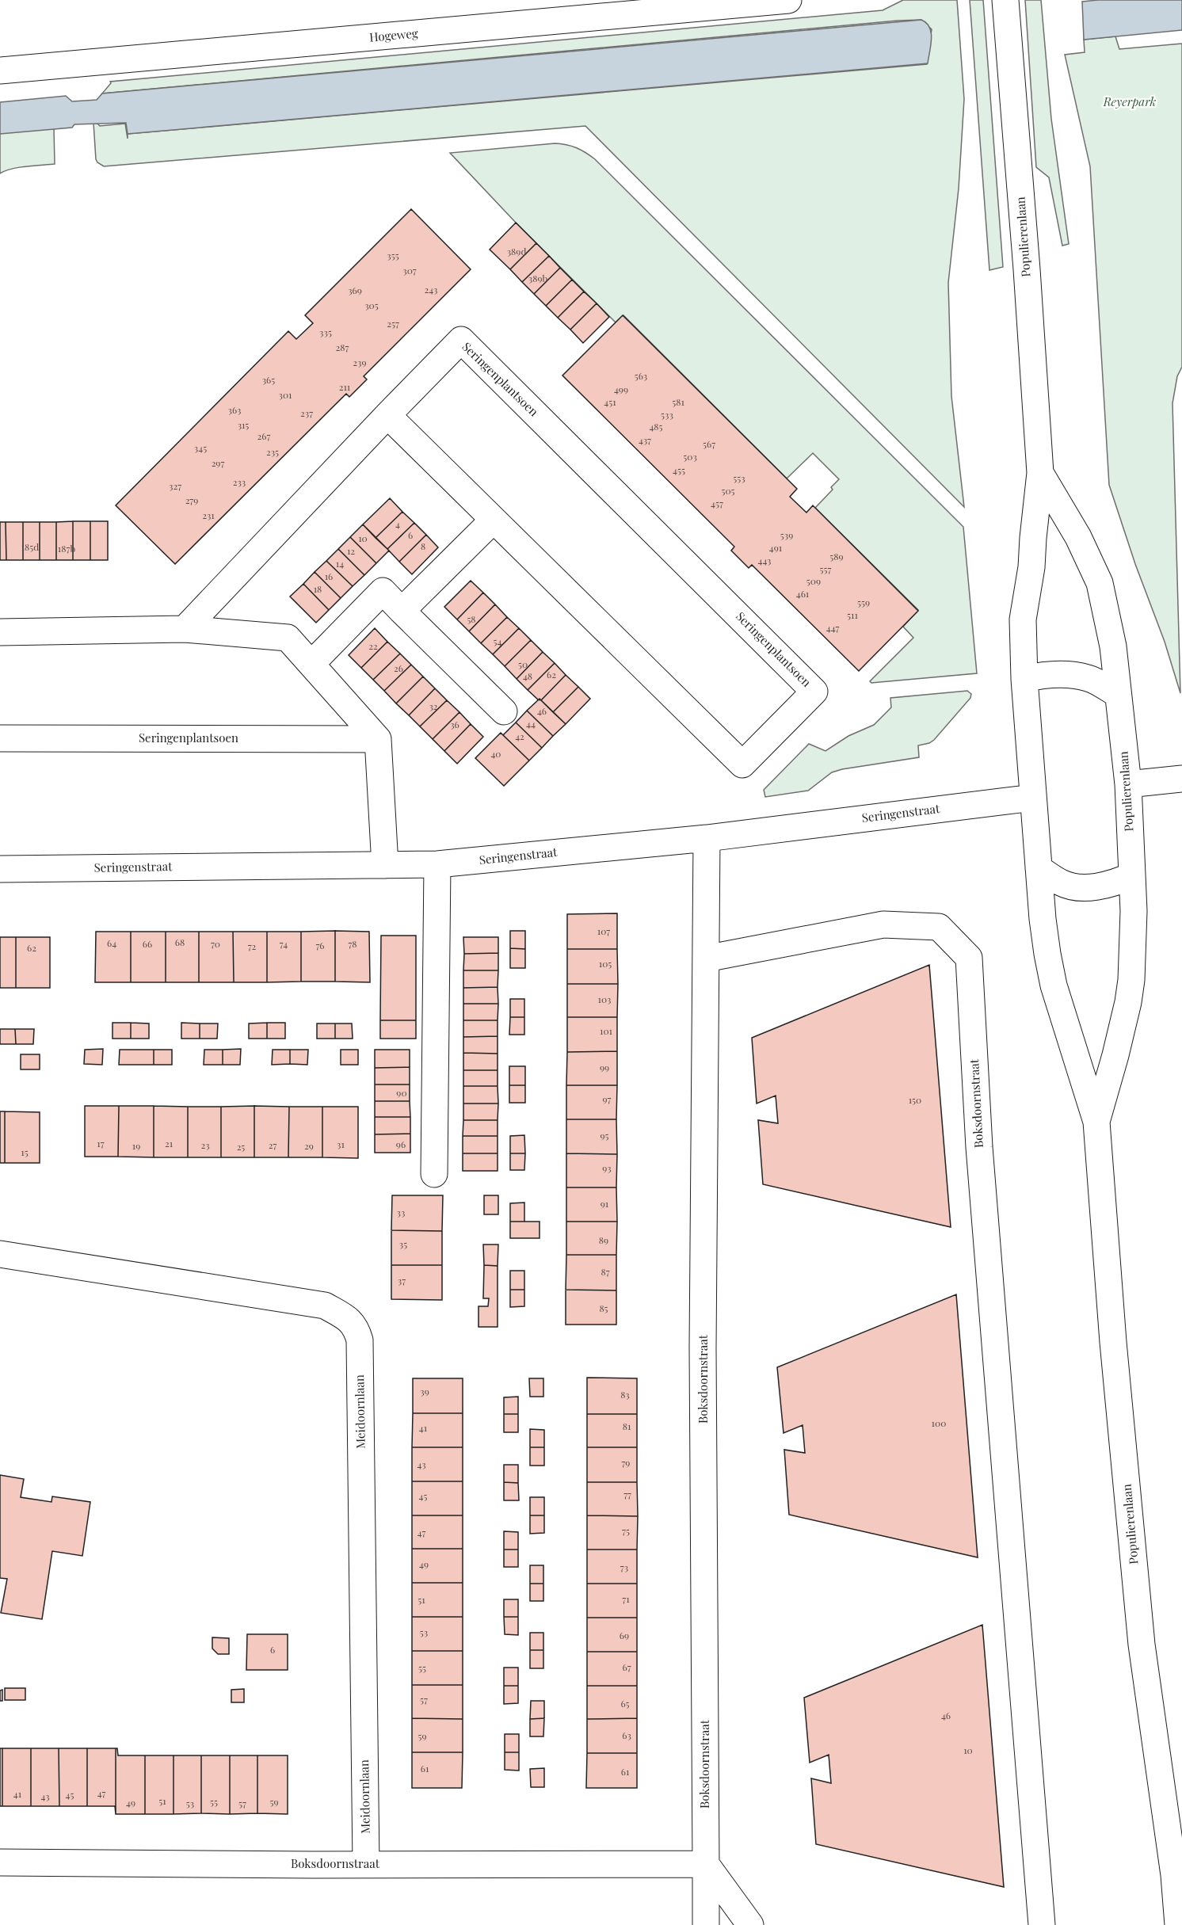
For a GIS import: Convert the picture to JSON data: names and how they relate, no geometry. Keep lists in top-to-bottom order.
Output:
{
  "streets": {
    "street": [
      "Hogeweg",
      "Populierenlaan",
      "Seringenplantsoen",
      "Seringenstraat",
      "Boksdoornstraat",
      "Meidoornlaan"
    ]
  },
  "crossings": [
    ["Populierenlaan", "Seringenstraat"],
    ["Seringenstraat", "Boksdoornstraat"],
    ["Boksdoornstraat", "Meidoornlaan"]
  ],
  "parks": ["Reyerpark"],
  "house_numbers": [
    "389d",
    "355",
    "307",
    "389b",
    "243",
    "369",
    "305",
    "257",
    "335",
    "287",
    "239",
    "563",
    "365",
    "211",
    "499",
    "301",
    "451",
    "581",
    "363",
    "237",
    "533",
    "315",
    "485",
    "267",
    "437",
    "567",
    "345",
    "235",
    "503",
    "297",
    "455",
    "553",
    "233",
    "327",
    "505",
    "279",
    "457",
    "231",
    "4",
    "6",
    "539",
    "10",
    "8",
    "185d",
    "491",
    "187b",
    "12",
    "589",
    "443",
    "14",
    "557",
    "16",
    "509",
    "18",
    "461",
    "559",
    "511",
    "58",
    "447",
    "54",
    "22",
    "50",
    "26",
    "62",
    "48",
    "32",
    "46",
    "44",
    "36",
    "42",
    "40",
    "107",
    "68",
    "64",
    "66",
    "70",
    "74",
    "78",
    "76",
    "72",
    "62",
    "105",
    "103",
    "101",
    "99",
    "90",
    "97",
    "150",
    "95",
    "17",
    "21",
    "31",
    "96",
    "23",
    "27",
    "19",
    "29",
    "25",
    "15",
    "93",
    "91",
    "33",
    "89",
    "35",
    "87",
    "37",
    "85",
    "39",
    "83",
    "100",
    "81",
    "41",
    "79",
    "43",
    "77",
    "45",
    "75",
    "47",
    "49",
    "73",
    "71",
    "51",
    "53",
    "69",
    "6",
    "67",
    "55",
    "57",
    "65",
    "46",
    "63",
    "59",
    "10",
    "61",
    "61",
    "47",
    "41",
    "45",
    "43",
    "51",
    "55",
    "59",
    "49",
    "53",
    "57"
  ]
}
